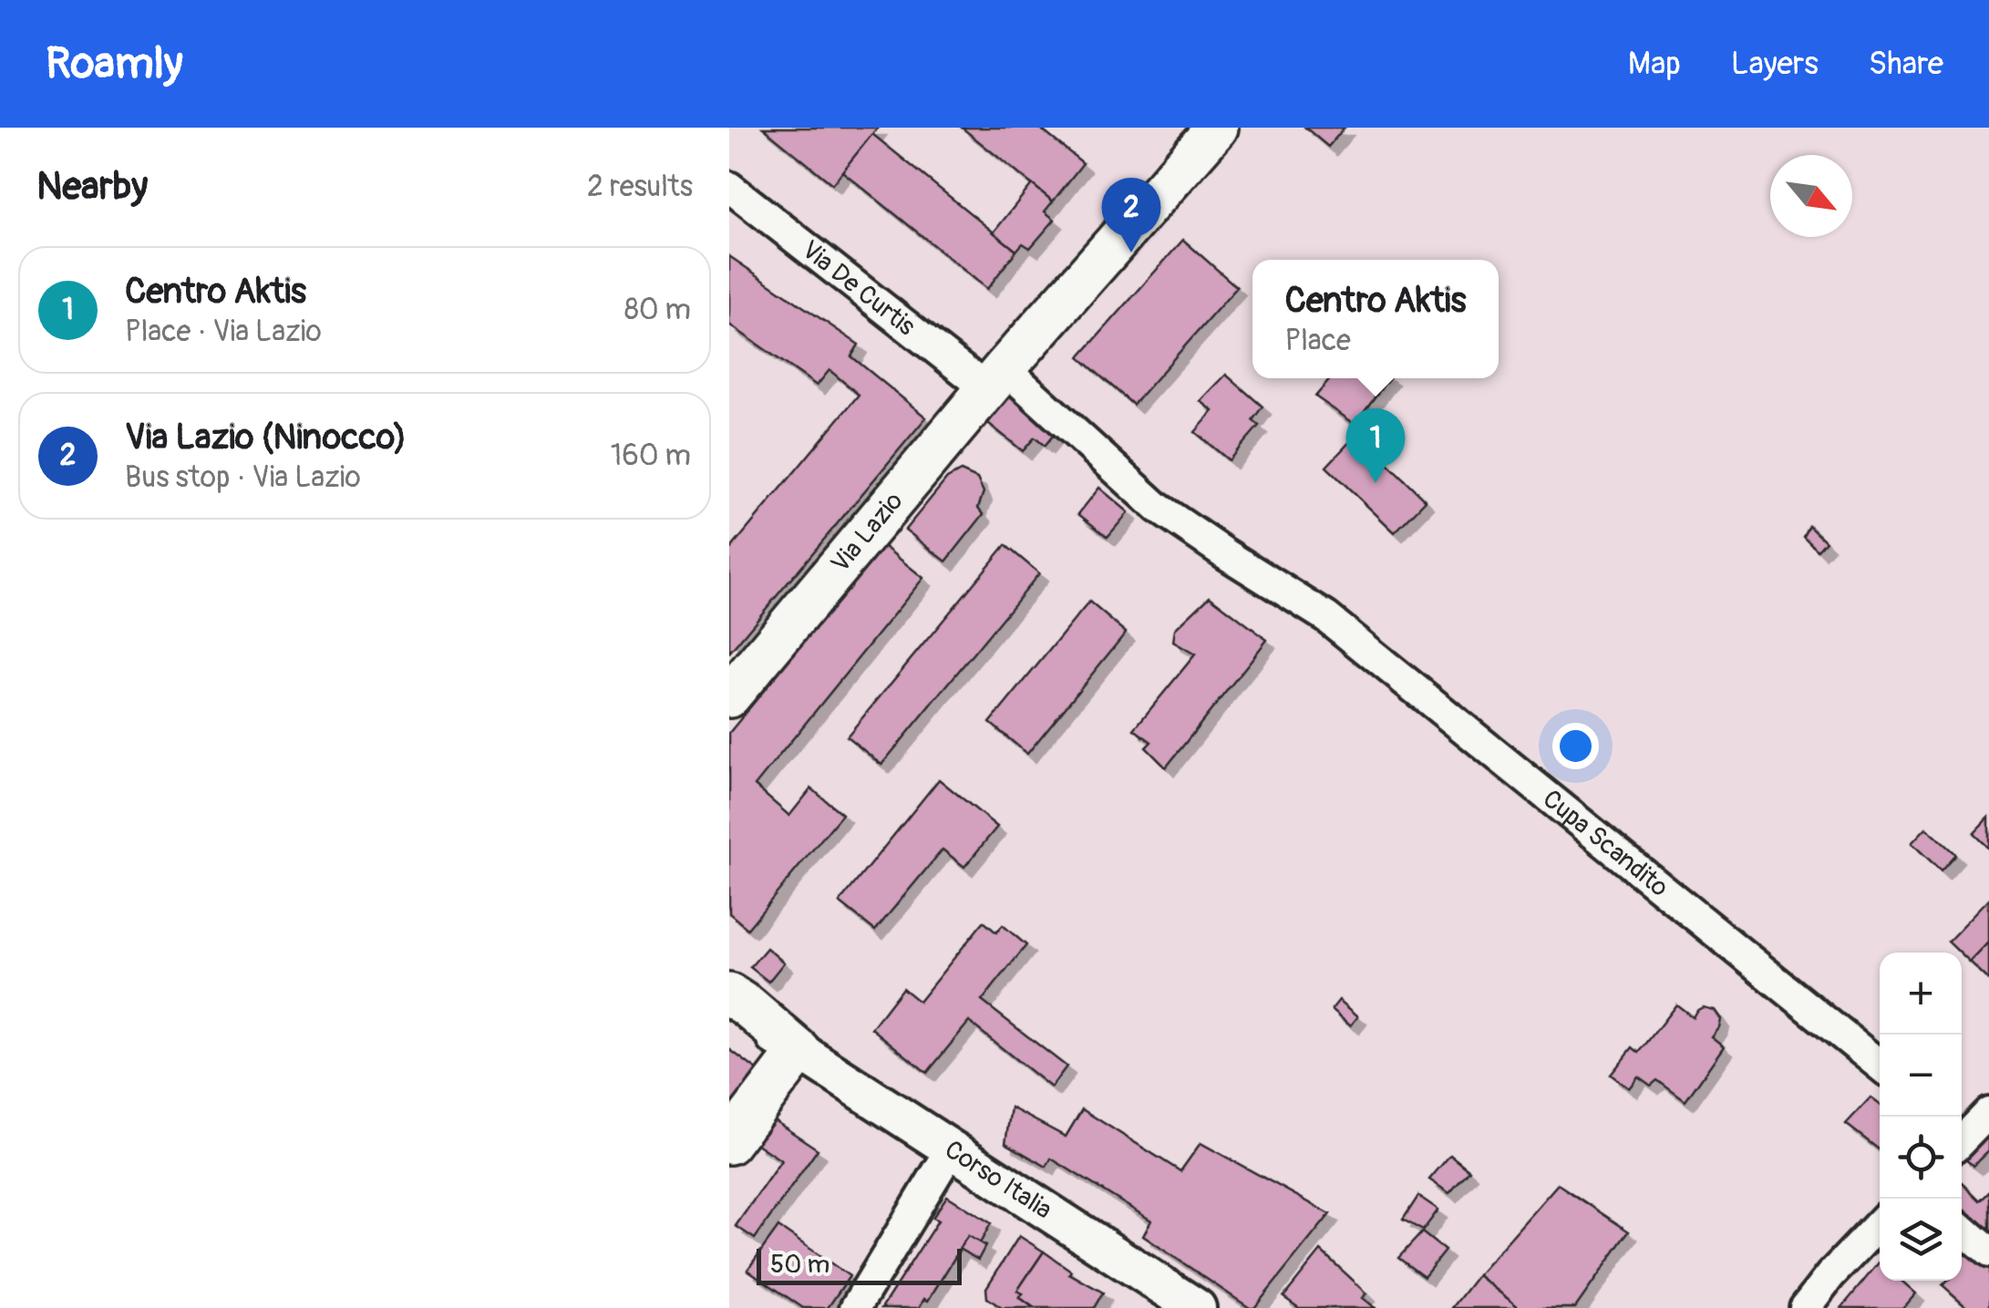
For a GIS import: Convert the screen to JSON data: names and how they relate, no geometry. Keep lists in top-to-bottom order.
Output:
{
  "streets": {
    "main road": ["Via Lazio", "Corso Italia"],
    "street": ["Via De Curtis", "Cupa Scandito"]
  },
  "crossings": [
    ["Via De Curtis", "Via Lazio"],
    ["Via De Curtis", "Cupa Scandito"],
    ["Via Lazio", "Cupa Scandito"]
  ],
  "scale_bar": "50 m",
  "north": "bottom right",
  "page": {
    "header": "Roamly",
    "nav": ["Map", "Layers", "Share"],
    "heading": ["Nearby", "2 results"],
    "pins": ["2", "1"],
    "list": [
      {
        "mark": "1",
        "name": "Centro Aktis",
        "note": "Place · Via Lazio",
        "value": "80 m"
      },
      {
        "mark": "2",
        "name": "Via Lazio (Ninocco)",
        "note": "Bus stop · Via Lazio",
        "value": "160 m"
      }
    ],
    "popup": ["Centro Aktis", "Place"],
    "map_buttons": ["+", "−"],
    "scale": "50 m"
  }
}
